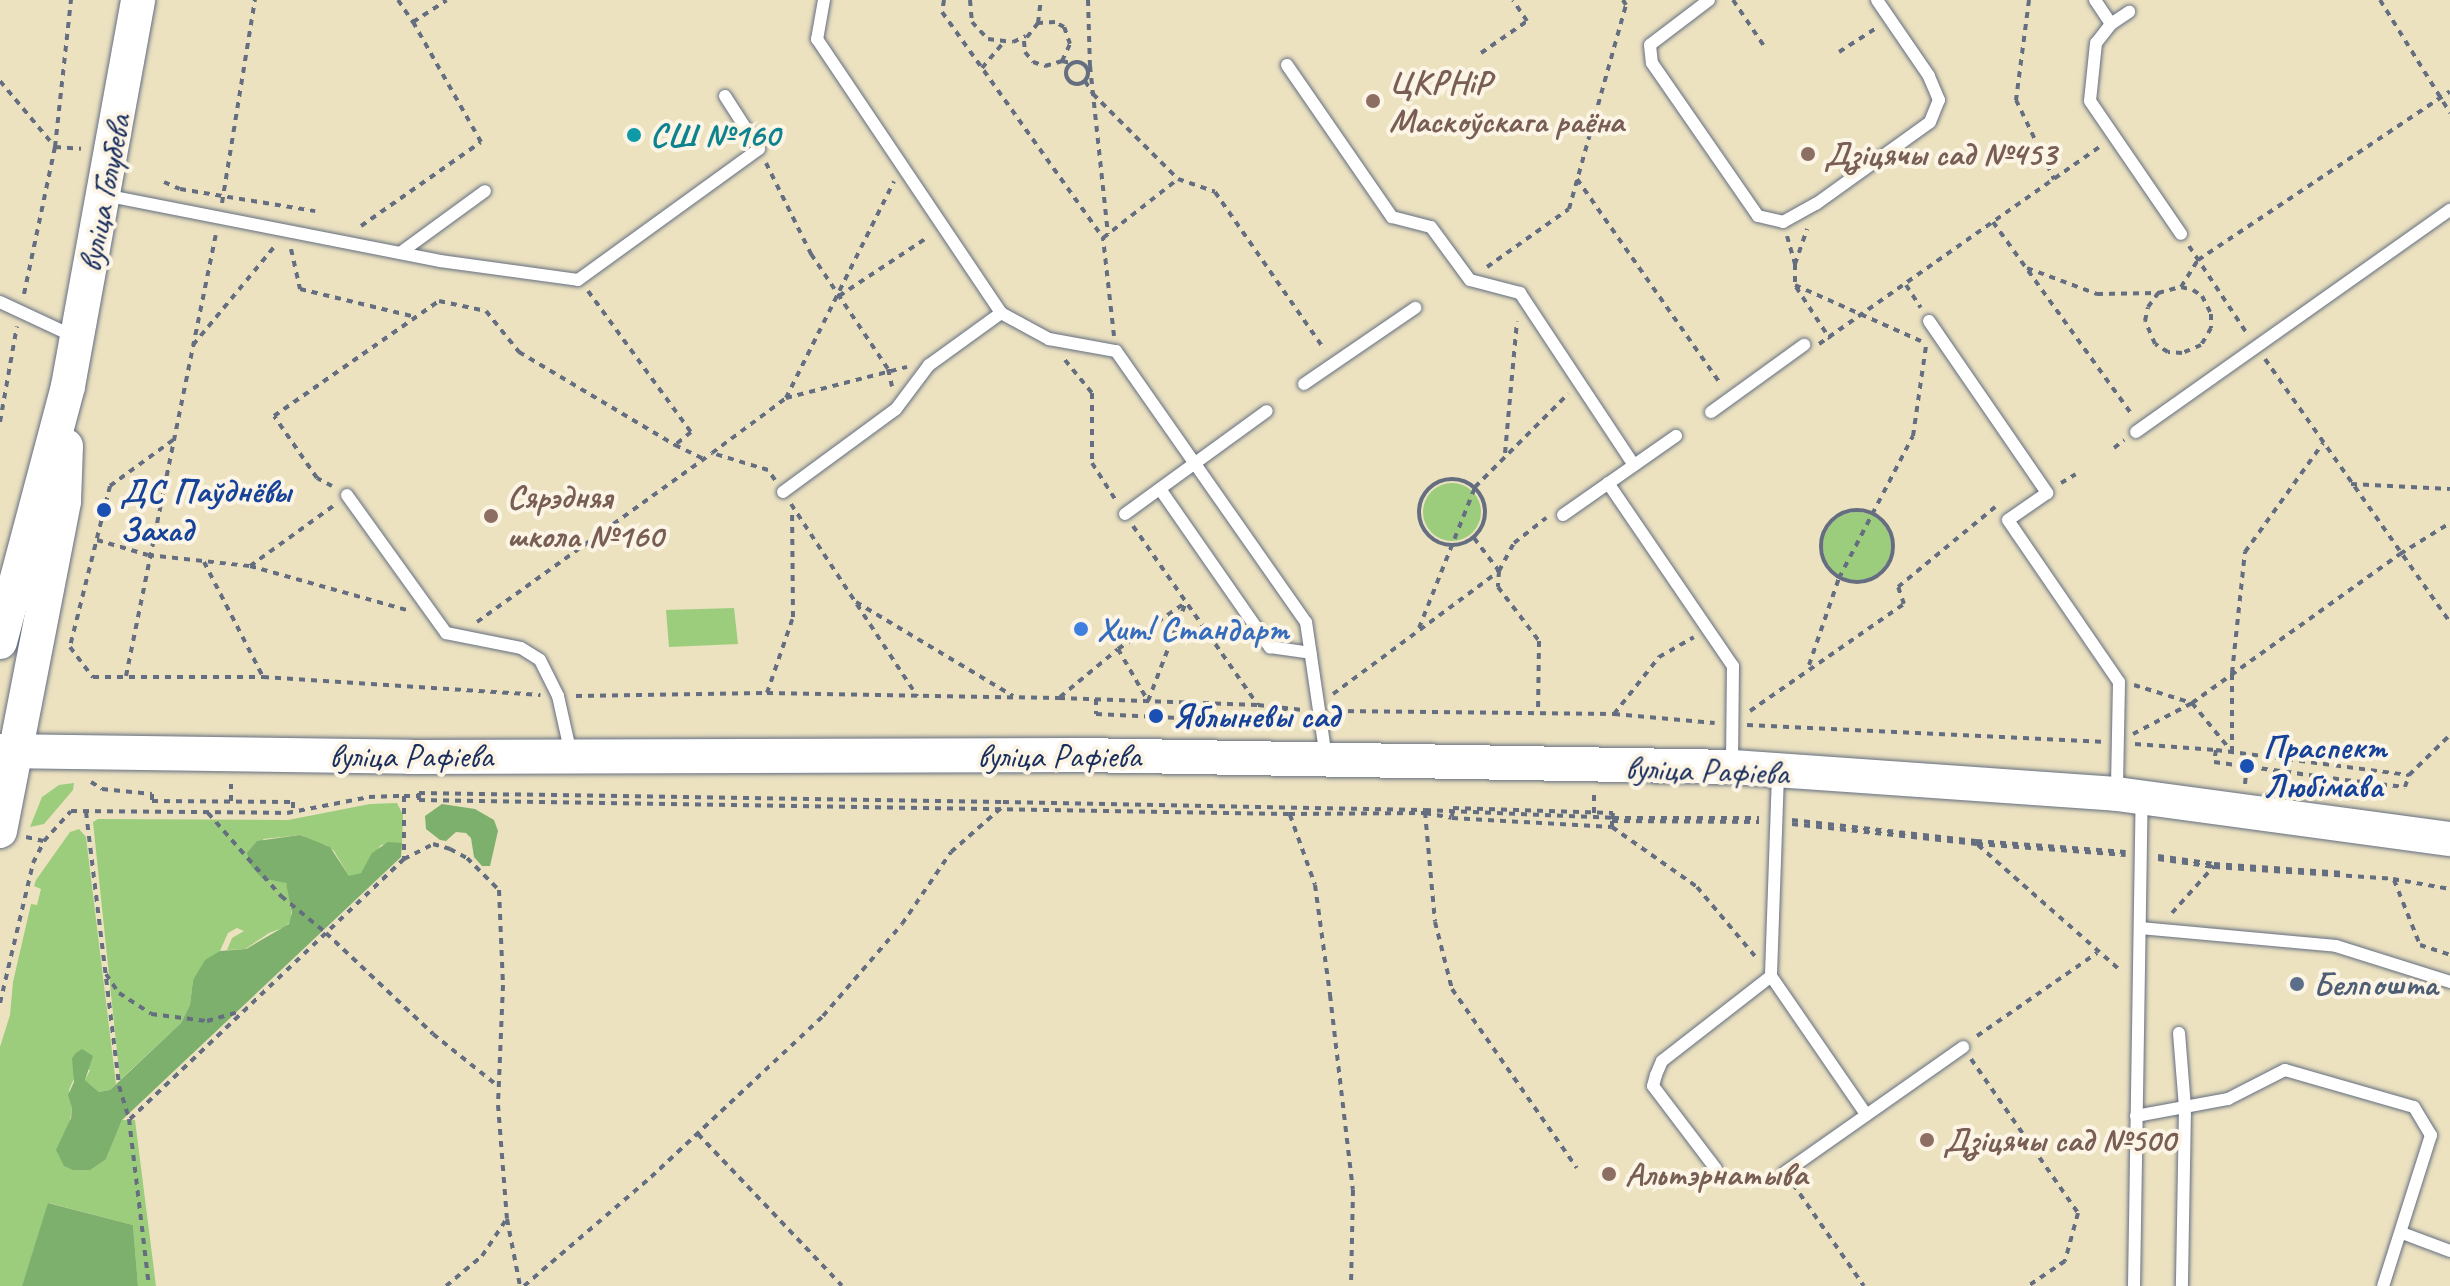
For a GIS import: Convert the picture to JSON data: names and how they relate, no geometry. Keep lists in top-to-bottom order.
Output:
{
  "streets": {
    "main road": ["вуліца Голубева", "вуліца Рафіева"]
  },
  "crossings": [
    ["вуліца Голубева", "вуліца Рафіева"]
  ],
  "places": [
    "ЦКРНіР Маскоўскага раёна",
    "СШ №160",
    "Дзіцячы сад №453",
    "ДС Паўднёвы Захад",
    "Сярэдняя школа №160",
    "Хит! Стандарт",
    "Яблыневы сад",
    "Праспект Любімава",
    "Белпошта",
    "Дзіцячы сад №500",
    "Альтэрнатыва"
  ]
}
